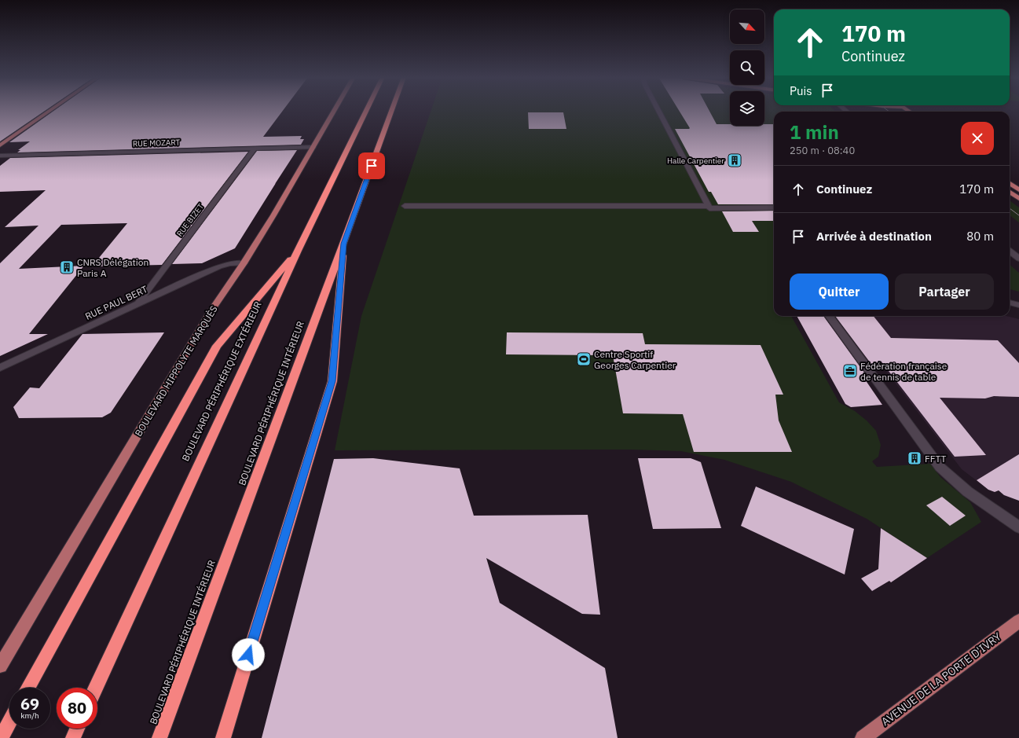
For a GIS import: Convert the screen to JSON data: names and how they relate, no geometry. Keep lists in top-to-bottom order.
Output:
{
  "streets": {
    "highway": ["BOULEVARD PÉRIPHÉRIQUE EXTÉRIEUR", "BOULEVARD PÉRIPHÉRIQUE INTÉRIEUR"],
    "main road": ["BOULEVARD HIPPOLYTE MARQUÈS", "AVENUE DE LA PORTE D'IVRY"],
    "street": ["RUE MOZART", "RUE BIZET", "RUE PAUL BERT"]
  },
  "crossings": [
    ["RUE MOZART", "RUE BIZET"],
    ["RUE MOZART", "BOULEVARD HIPPOLYTE MARQUÈS"],
    ["RUE BIZET", "RUE PAUL BERT"],
    ["RUE PAUL BERT", "BOULEVARD HIPPOLYTE MARQUÈS"]
  ],
  "places": {
    "building": ["Halle Carpentier", "CNRS Délégation Paris A", "FFTT"],
    "sports": ["Centre Sportif Georges Carpentier"],
    "office": ["Fédération française de tennis de table"]
  },
  "north": "bottom right",
  "page": {
    "turn": ["170 m", "Continuez"],
    "then": "Puis",
    "heading": ["1 min", "250 m · 08:40"],
    "list": [
      {
        "name": "Continuez",
        "value": "170 m"
      },
      {
        "name": "Arrivée à destination",
        "value": "80 m"
      }
    ],
    "buttons": ["Quitter", "Partager"],
    "speed": "69 km/h",
    "limit": "80"
  }
}
